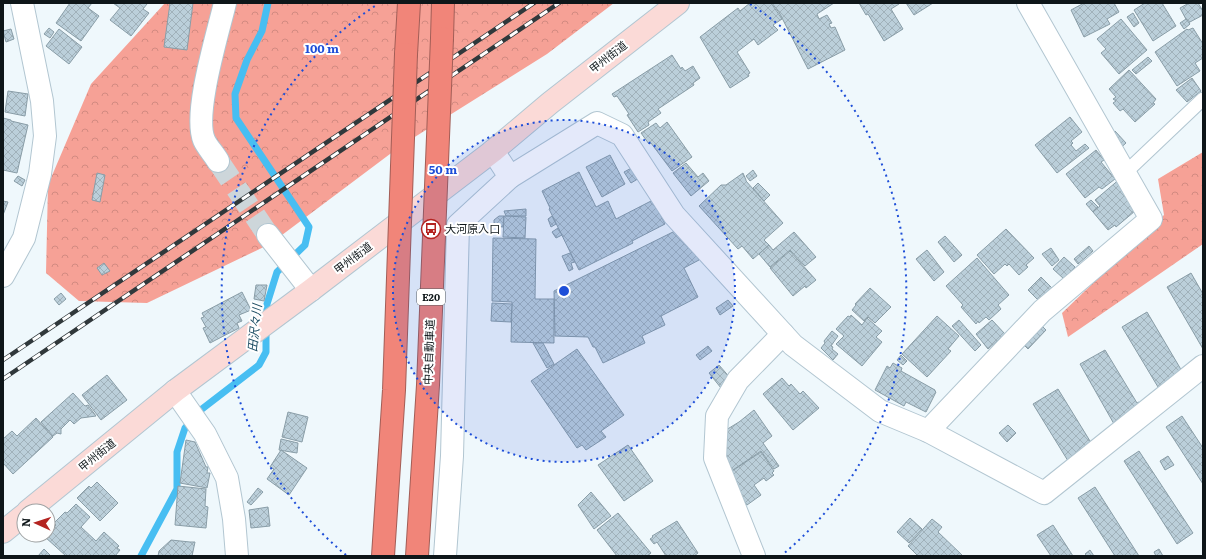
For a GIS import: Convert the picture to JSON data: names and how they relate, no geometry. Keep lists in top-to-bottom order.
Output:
{
  "streets": {
    "highway": ["E20", "中央自動車道"],
    "main road": ["甲州街道"]
  },
  "water": ["田沢々川"],
  "places": {
    "bus stop": ["大河原入口"]
  },
  "north": "left",
  "rings": ["100 m", "50 m"]
}
